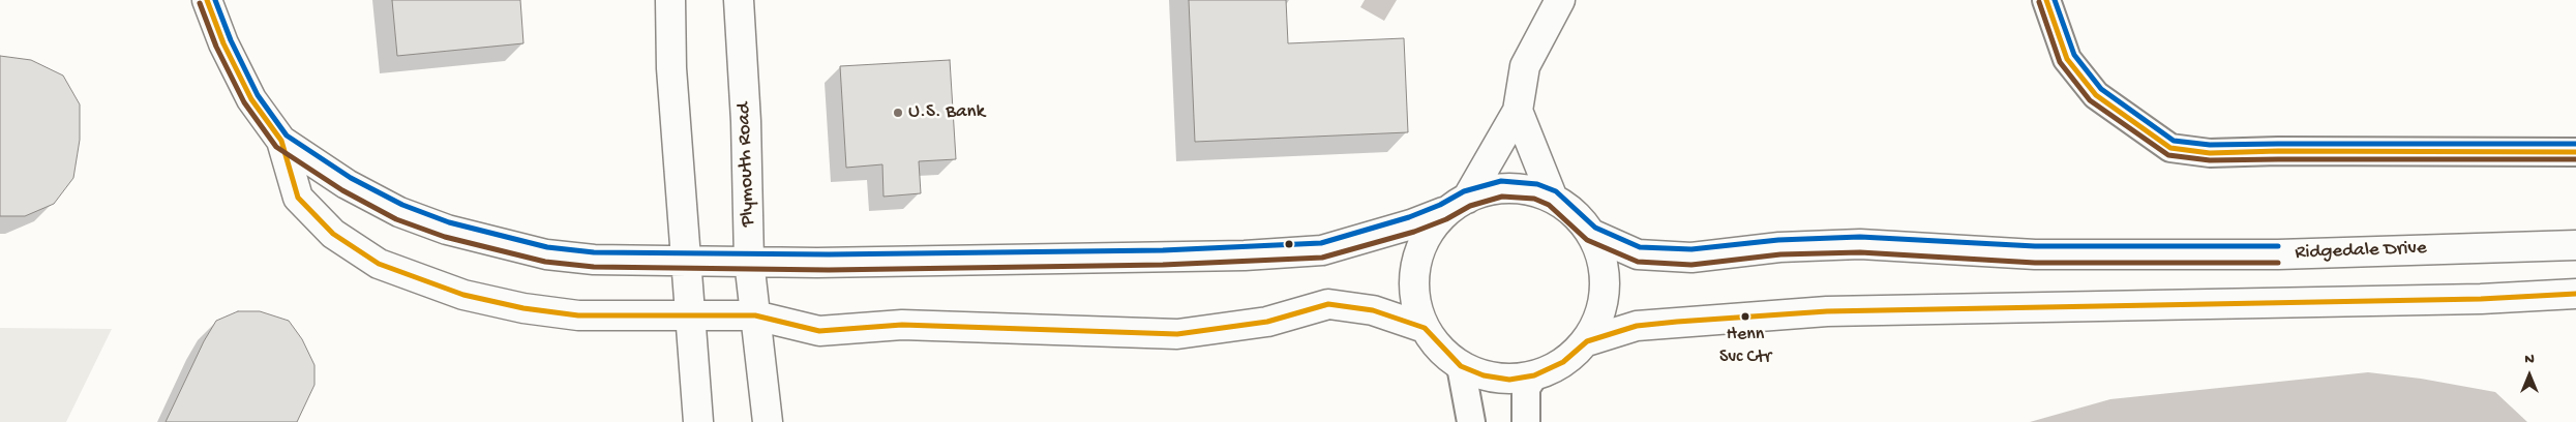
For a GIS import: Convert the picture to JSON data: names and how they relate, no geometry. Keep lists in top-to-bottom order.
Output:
{
  "streets": {
    "street": ["Plymouth Road", "Ridgedale Drive"]
  },
  "places": ["U.S. Bank", "Henn Svc Ctr"],
  "north": "top"
}
